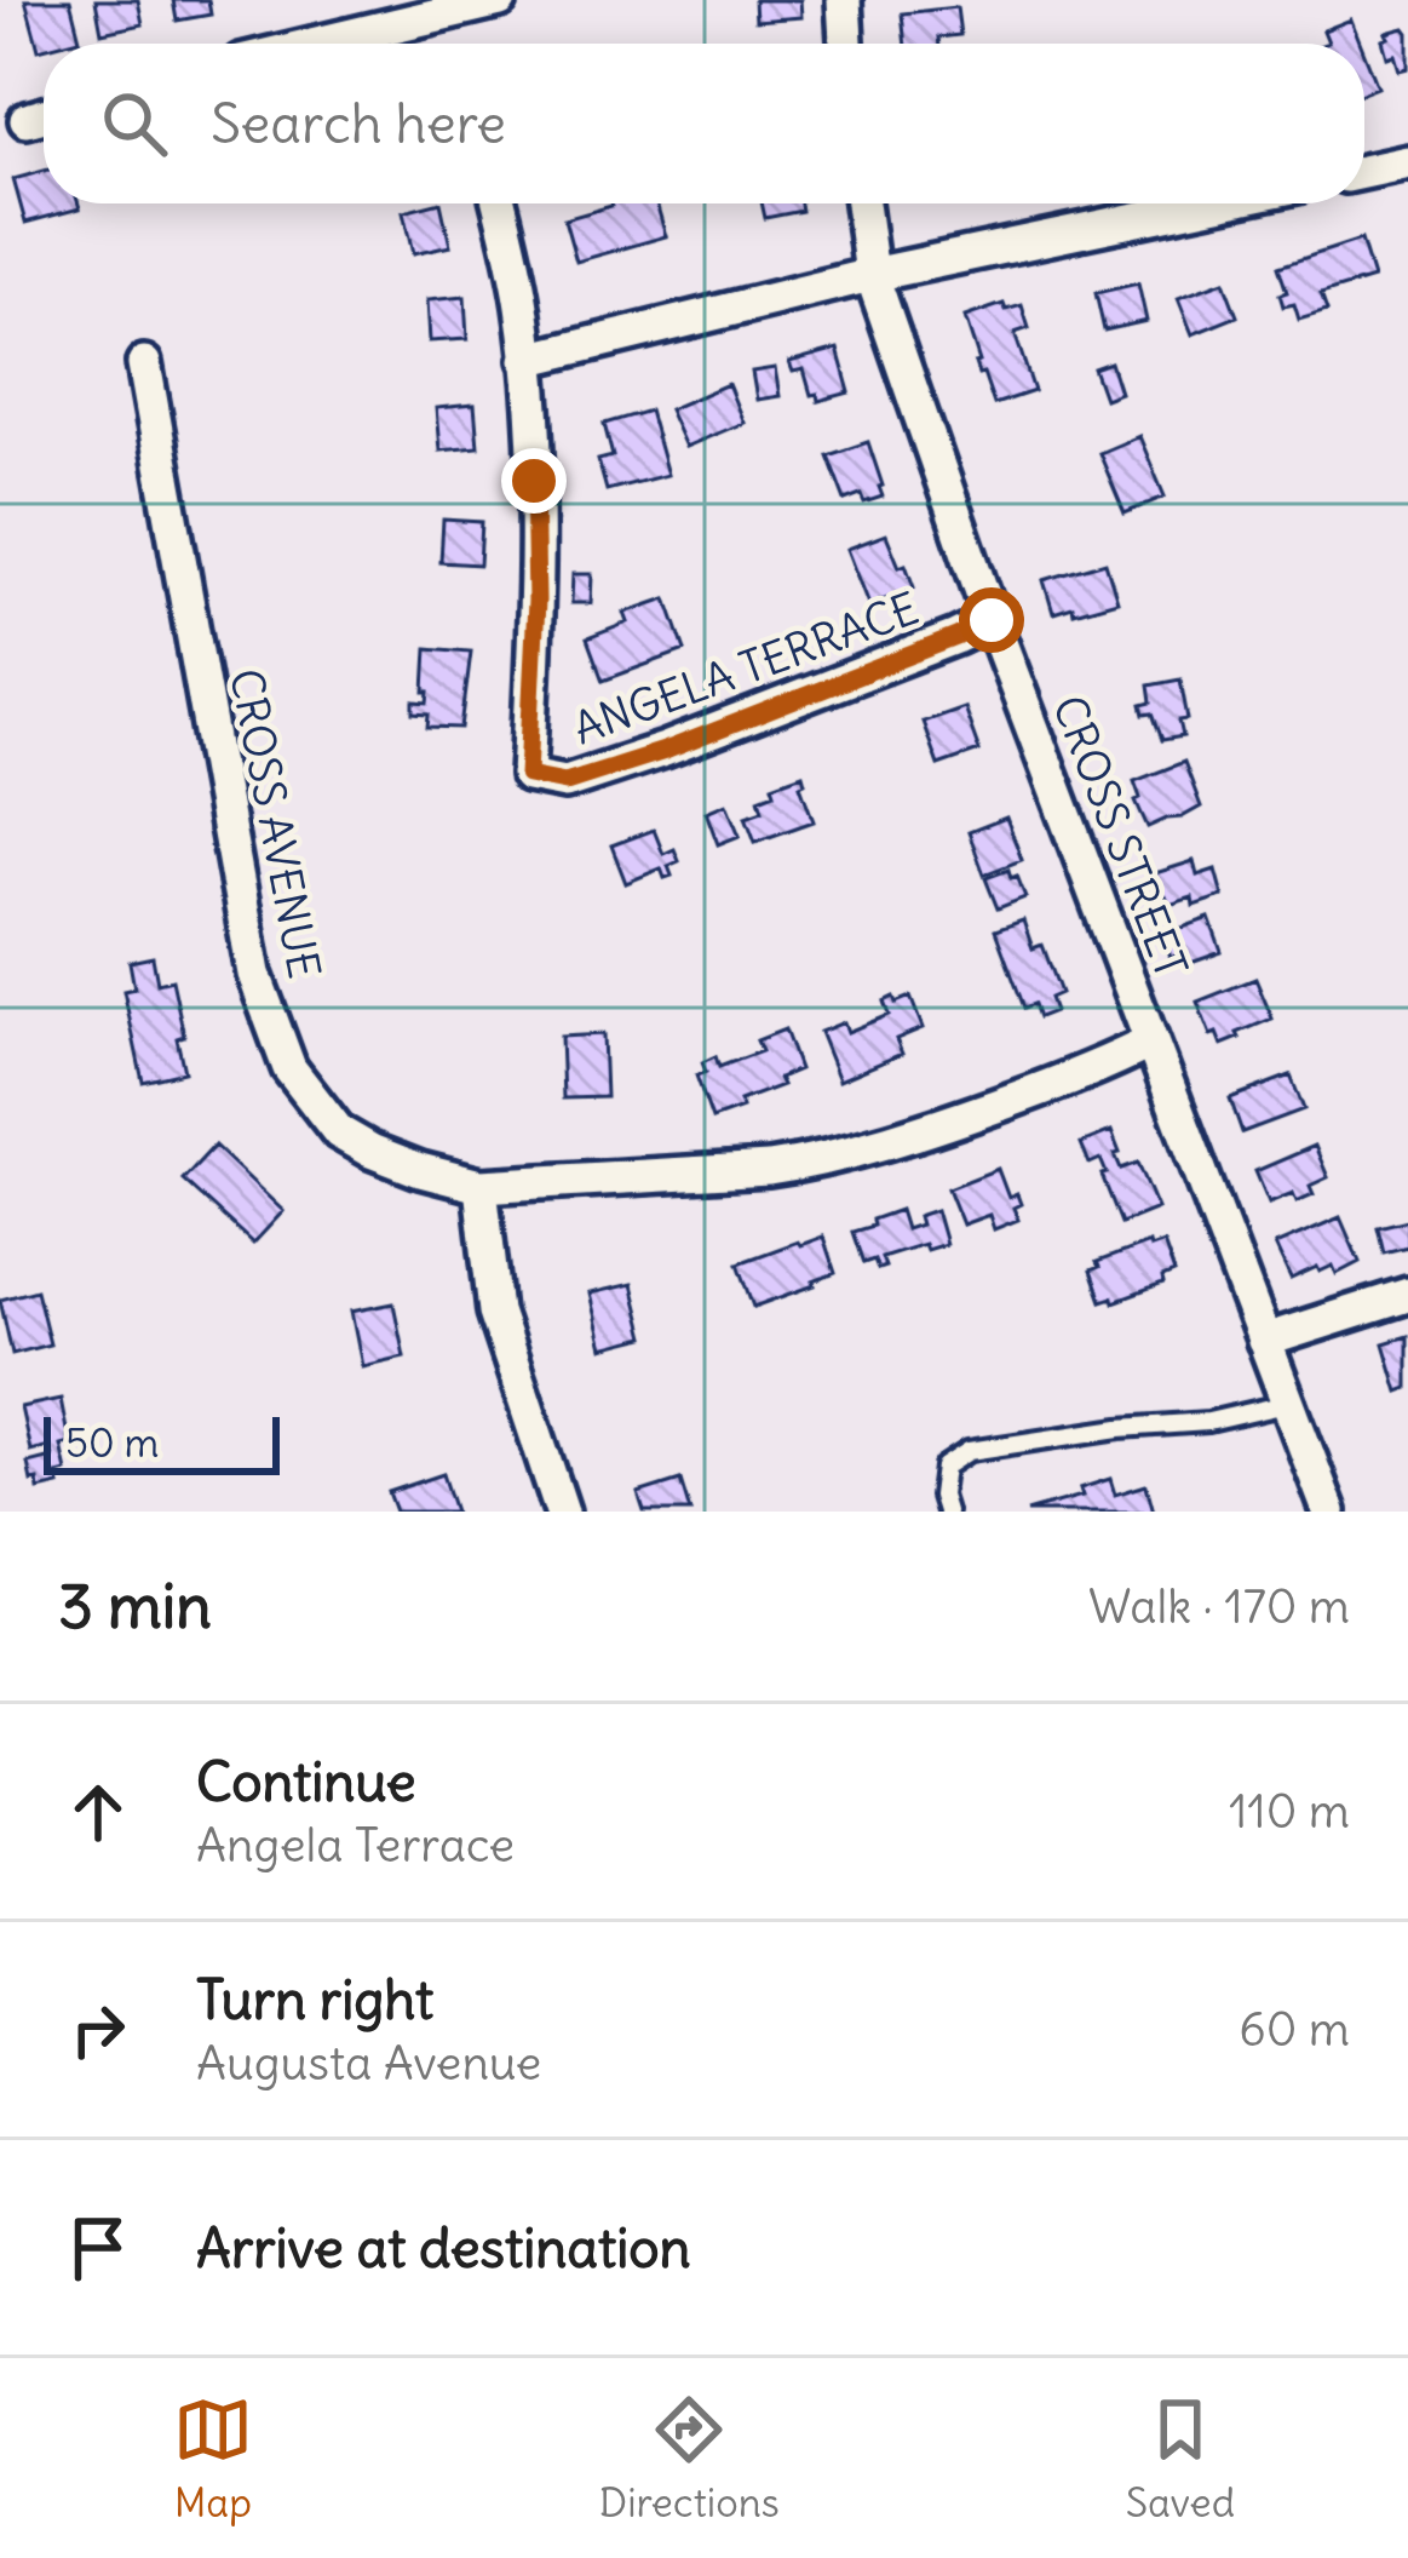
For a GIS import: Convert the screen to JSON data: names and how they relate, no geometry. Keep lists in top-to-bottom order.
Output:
{
  "streets": {
    "street": ["ANGELA TERRACE", "CROSS AVENUE", "CROSS STREET"]
  },
  "crossings": [
    ["ANGELA TERRACE", "CROSS STREET"],
    ["CROSS AVENUE", "CROSS STREET"]
  ],
  "scale_bar": "50 m",
  "page": {
    "search": "Search here",
    "scale": "50 m",
    "heading": ["3 min", "Walk · 170 m"],
    "list": [
      ["Continue", "Angela Terrace", "110 m"],
      ["Turn right", "Augusta Avenue", "60 m"],
      "Arrive at destination"
    ],
    "nav": ["Map", "Directions", "Saved"]
  }
}
